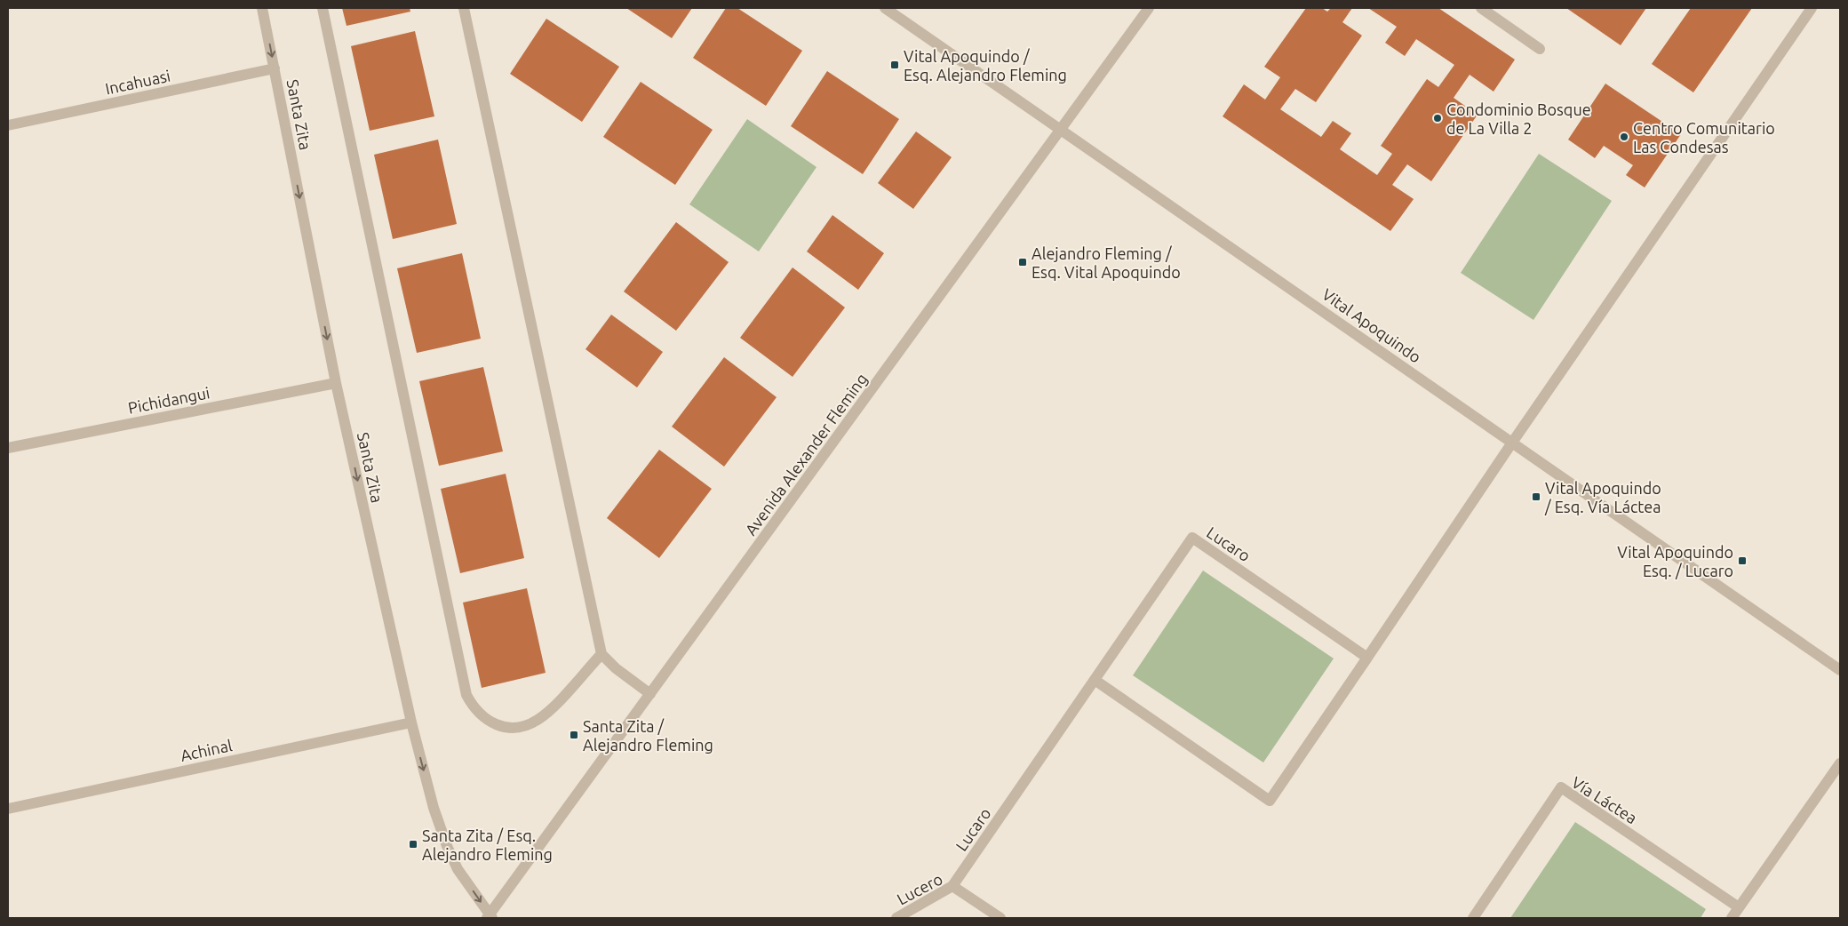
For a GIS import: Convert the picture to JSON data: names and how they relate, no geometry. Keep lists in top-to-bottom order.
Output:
{
  "streets": {
    "street": [
      "Incahuasi",
      "Santa Zita",
      "Vital Apoquindo",
      "Pichidangui",
      "Avenida Alexander Fleming",
      "Lucaro",
      "Achinal",
      "Vía Láctea",
      "Lucero"
    ]
  },
  "crossings": [
    ["Incahuasi", "Santa Zita"],
    ["Santa Zita", "Pichidangui"],
    ["Santa Zita", "Avenida Alexander Fleming"],
    ["Santa Zita", "Achinal"],
    ["Vital Apoquindo", "Avenida Alexander Fleming"],
    ["Lucaro", "Lucero"]
  ],
  "one_way": ["Santa Zita"],
  "places": {
    "transit": [
      "Vital Apoquindo / Esq. Alejandro Fleming",
      "Alejandro Fleming / Esq. Vital Apoquindo",
      "Vital Apoquindo / Esq. Vía Láctea",
      "Vital Apoquindo Esq. / Lucaro",
      "Santa Zita / Alejandro Fleming",
      "Santa Zita / Esq. Alejandro Fleming"
    ],
    "other": ["Condominio Bosque de La Villa 2", "Centro Comunitario Las Condesas"]
  }
}
